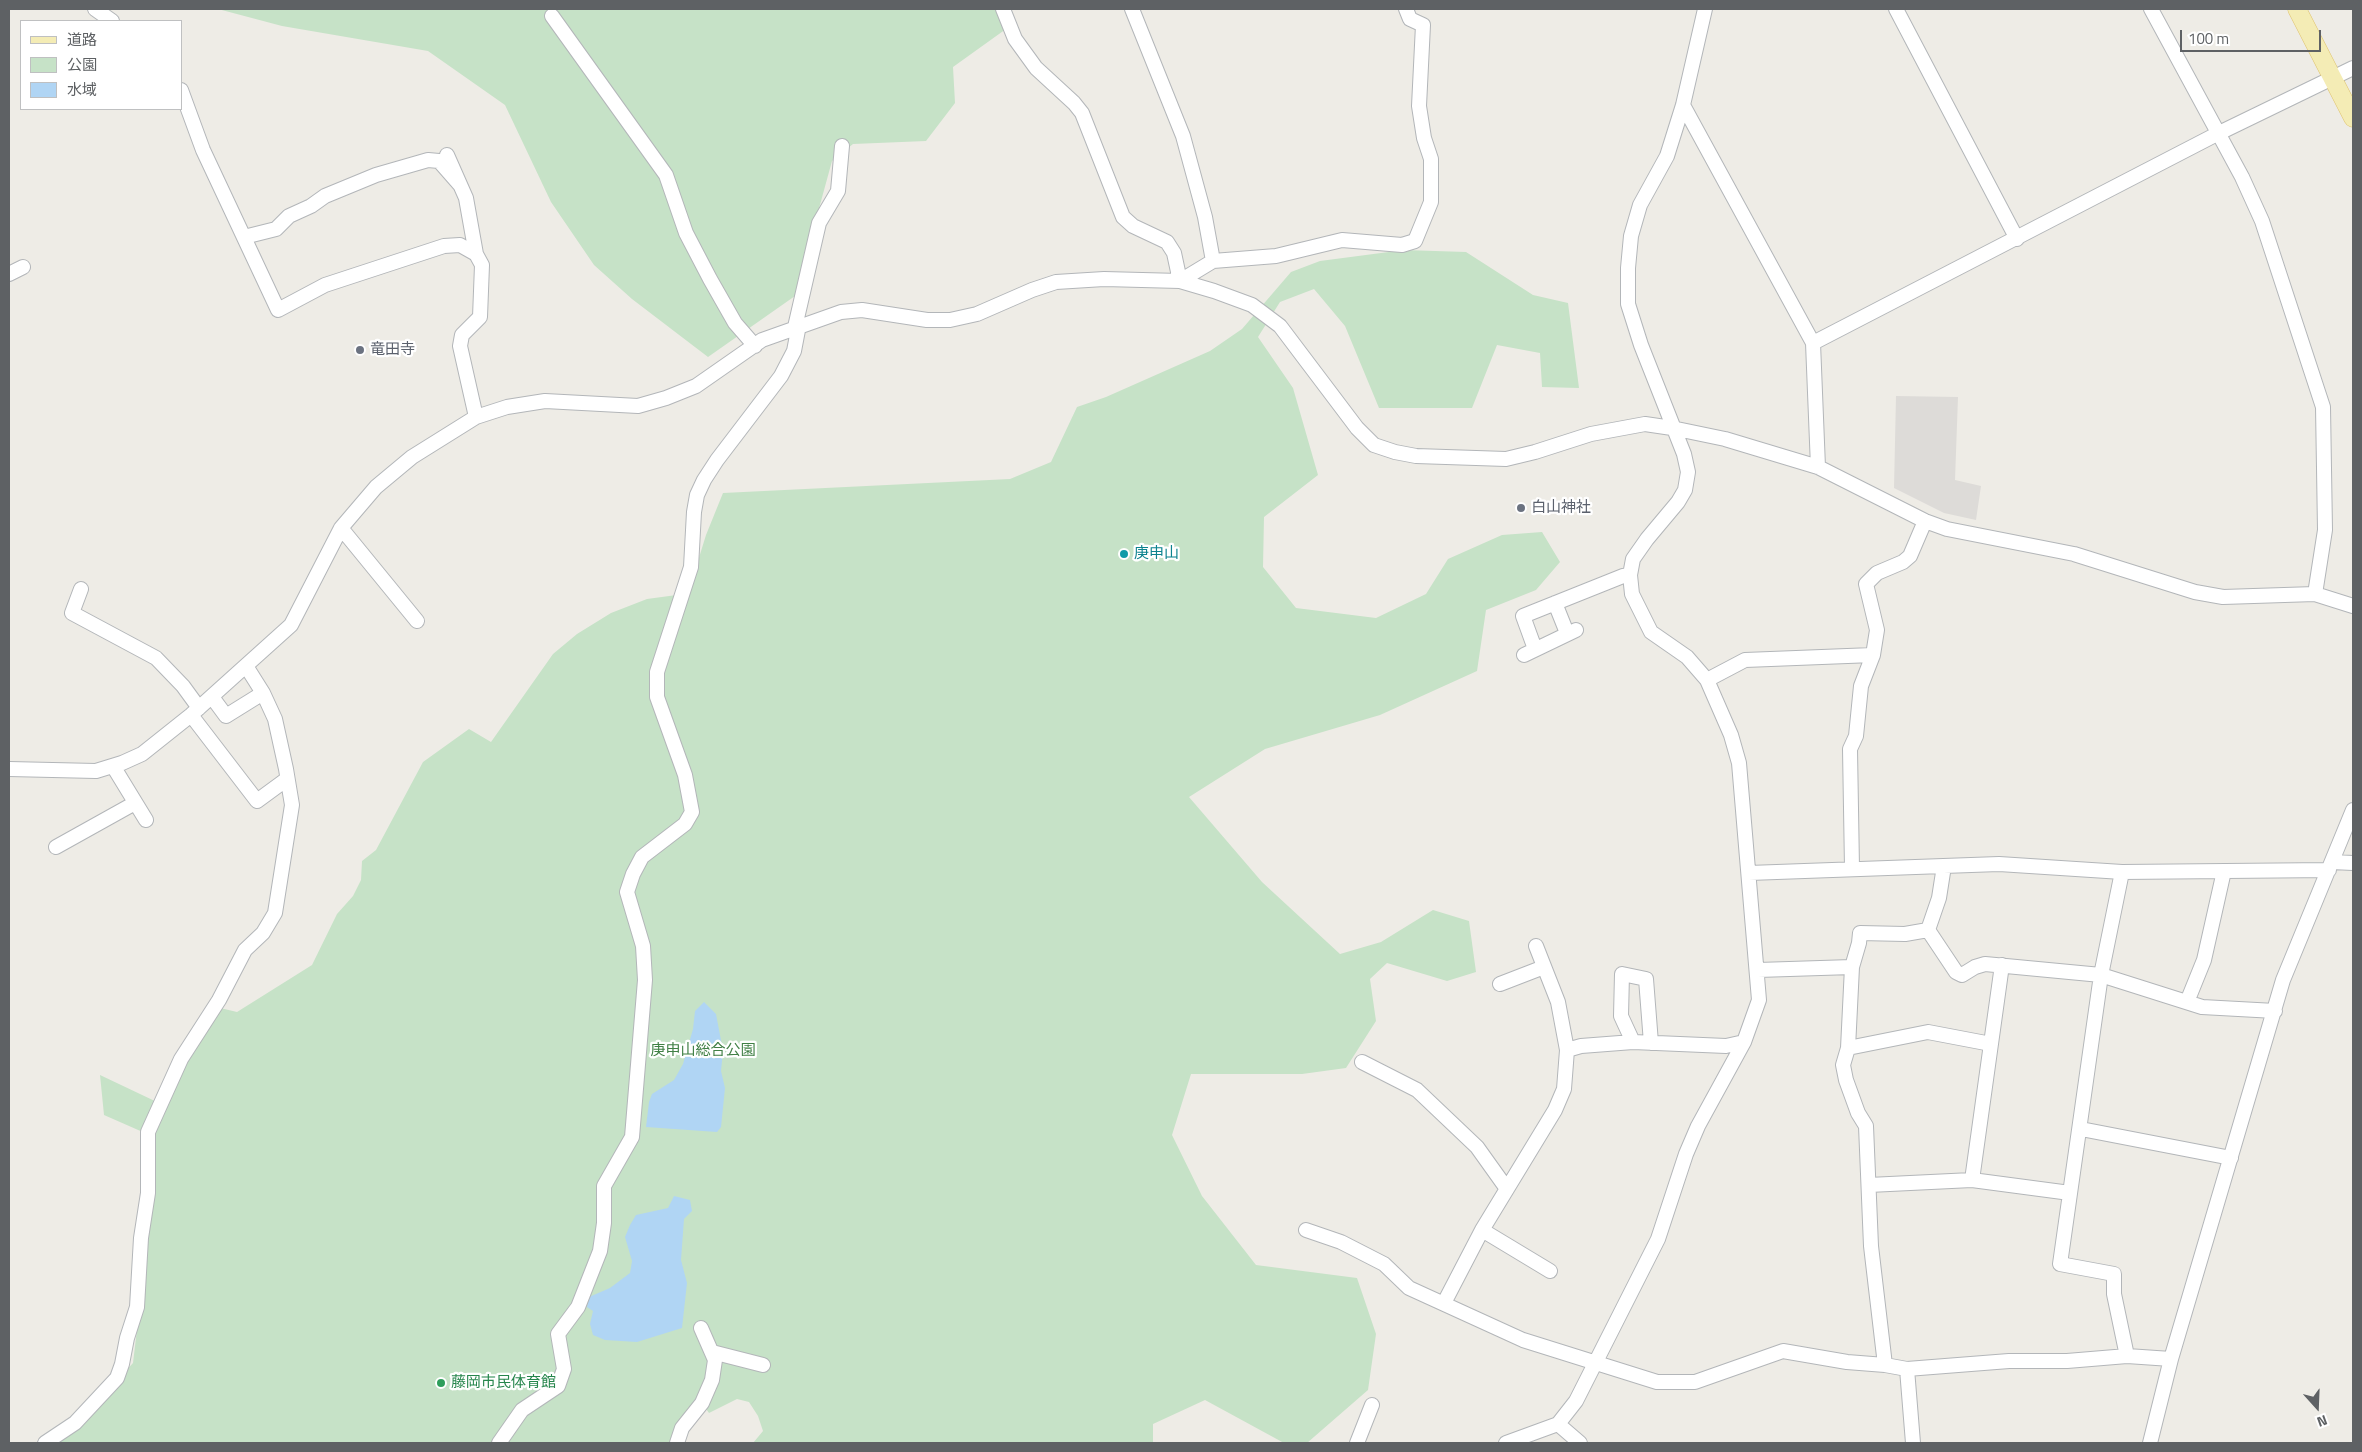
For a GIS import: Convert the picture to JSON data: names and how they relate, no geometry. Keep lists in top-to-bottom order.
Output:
{
  "parks": ["庚申山総合公園"],
  "places": [
    "竜田寺",
    "白山神社",
    "庚申山",
    "藤岡市民体育館"
  ],
  "legend": ["道路", "公園", "水域"],
  "scale_bar": "100 m",
  "north": "bottom"
}
